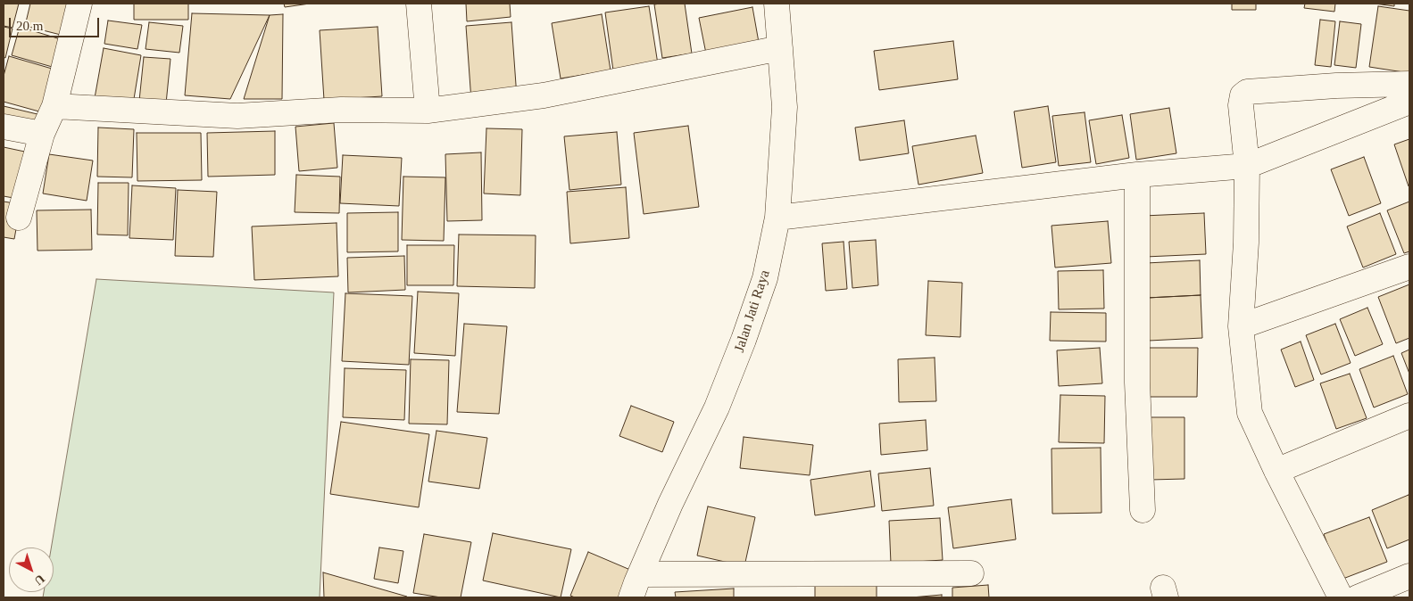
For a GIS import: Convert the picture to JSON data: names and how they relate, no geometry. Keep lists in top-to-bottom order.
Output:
{
  "streets": {
    "street": ["Jalan Jati Raya"]
  },
  "scale_bar": "20 m",
  "north": "bottom right"
}
